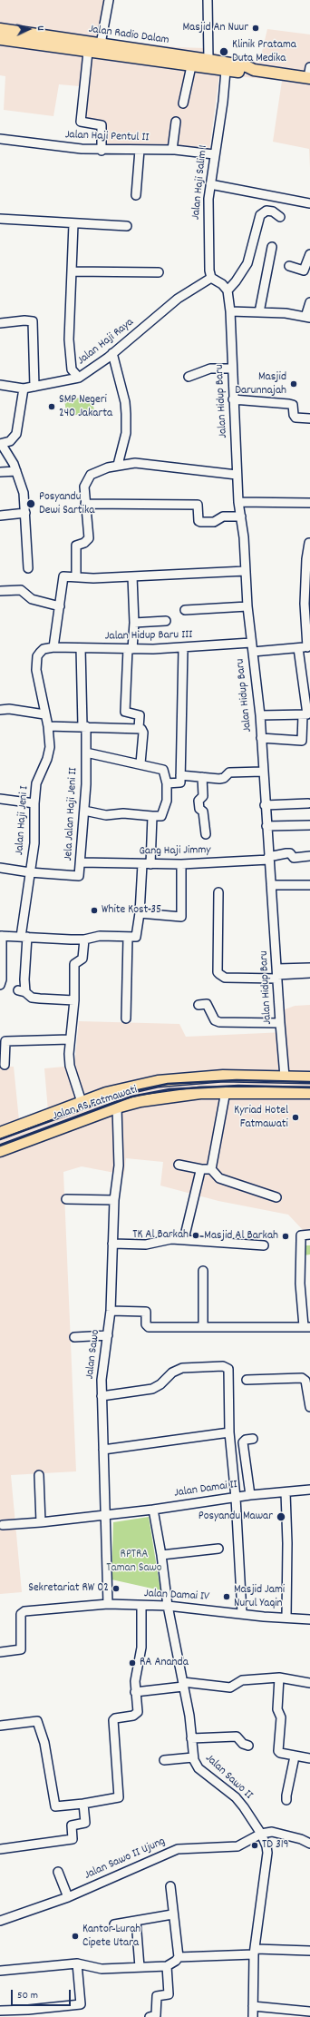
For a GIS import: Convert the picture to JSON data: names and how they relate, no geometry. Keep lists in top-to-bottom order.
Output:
{
  "streets": {
    "main road": ["Jalan Radio Dalam", "Jalan RS Fatmawati"],
    "street": [
      "Jalan Haji Pentul II",
      "Jalan Haji Salim 1",
      "Jalan Haji Raya",
      "Jalan Hidup Baru",
      "Jalan Hidup Baru III",
      "Jela Jalan Haji Jeni II",
      "Jalan Haji Jeni I",
      "Gang Haji Jimmy",
      "Jalan Sawo",
      "Jalan Damai II",
      "Jalan Damai IV",
      "Jalan Sawo II",
      "Jalan Sawo II Ujung"
    ]
  },
  "crossings": [
    ["Jalan Radio Dalam", "Jalan Haji Salim 1"],
    ["Jalan Haji Pentul II", "Jalan Haji Salim 1"],
    ["Jalan Haji Salim 1", "Jalan Haji Raya"],
    ["Jalan Hidup Baru", "Jalan Hidup Baru III"],
    ["Jalan Hidup Baru", "Gang Haji Jimmy"],
    ["Jalan Hidup Baru", "Jalan RS Fatmawati"],
    ["Jalan Hidup Baru III", "Jela Jalan Haji Jeni II"],
    ["Jalan Hidup Baru III", "Jalan Haji Jeni I"],
    ["Jela Jalan Haji Jeni II", "Jalan Haji Jeni I"],
    ["Jela Jalan Haji Jeni II", "Gang Haji Jimmy"],
    ["Jalan RS Fatmawati", "Jalan Sawo"],
    ["Jalan Sawo", "Jalan Damai II"],
    ["Jalan Sawo", "Jalan Damai IV"],
    ["Jalan Damai II", "Jalan Sawo II"],
    ["Jalan Damai IV", "Jalan Sawo II"],
    ["Jalan Sawo II", "Jalan Sawo II Ujung"]
  ],
  "parks": ["RPTRA Taman Sawo"],
  "places": [
    "Masjid An Nuur",
    "Klinik Pratama Duta Medika",
    "Masjid Darunnajah",
    "SMP Negeri 240 Jakarta",
    "Posyandu Dewi Sartika",
    "White Kost 35",
    "Kyriad Hotel Fatmawati",
    "TK Al Barkah",
    "Masjid Al Barkah",
    "Posyandu Mawar",
    "Sekretariat RW 02",
    "Masjid Jami Nurul Yaqin",
    "RA Ananda",
    "TD 319",
    "Kantor Lurah Cipete Utara"
  ],
  "scale_bar": "50 m",
  "north": "right"
}
